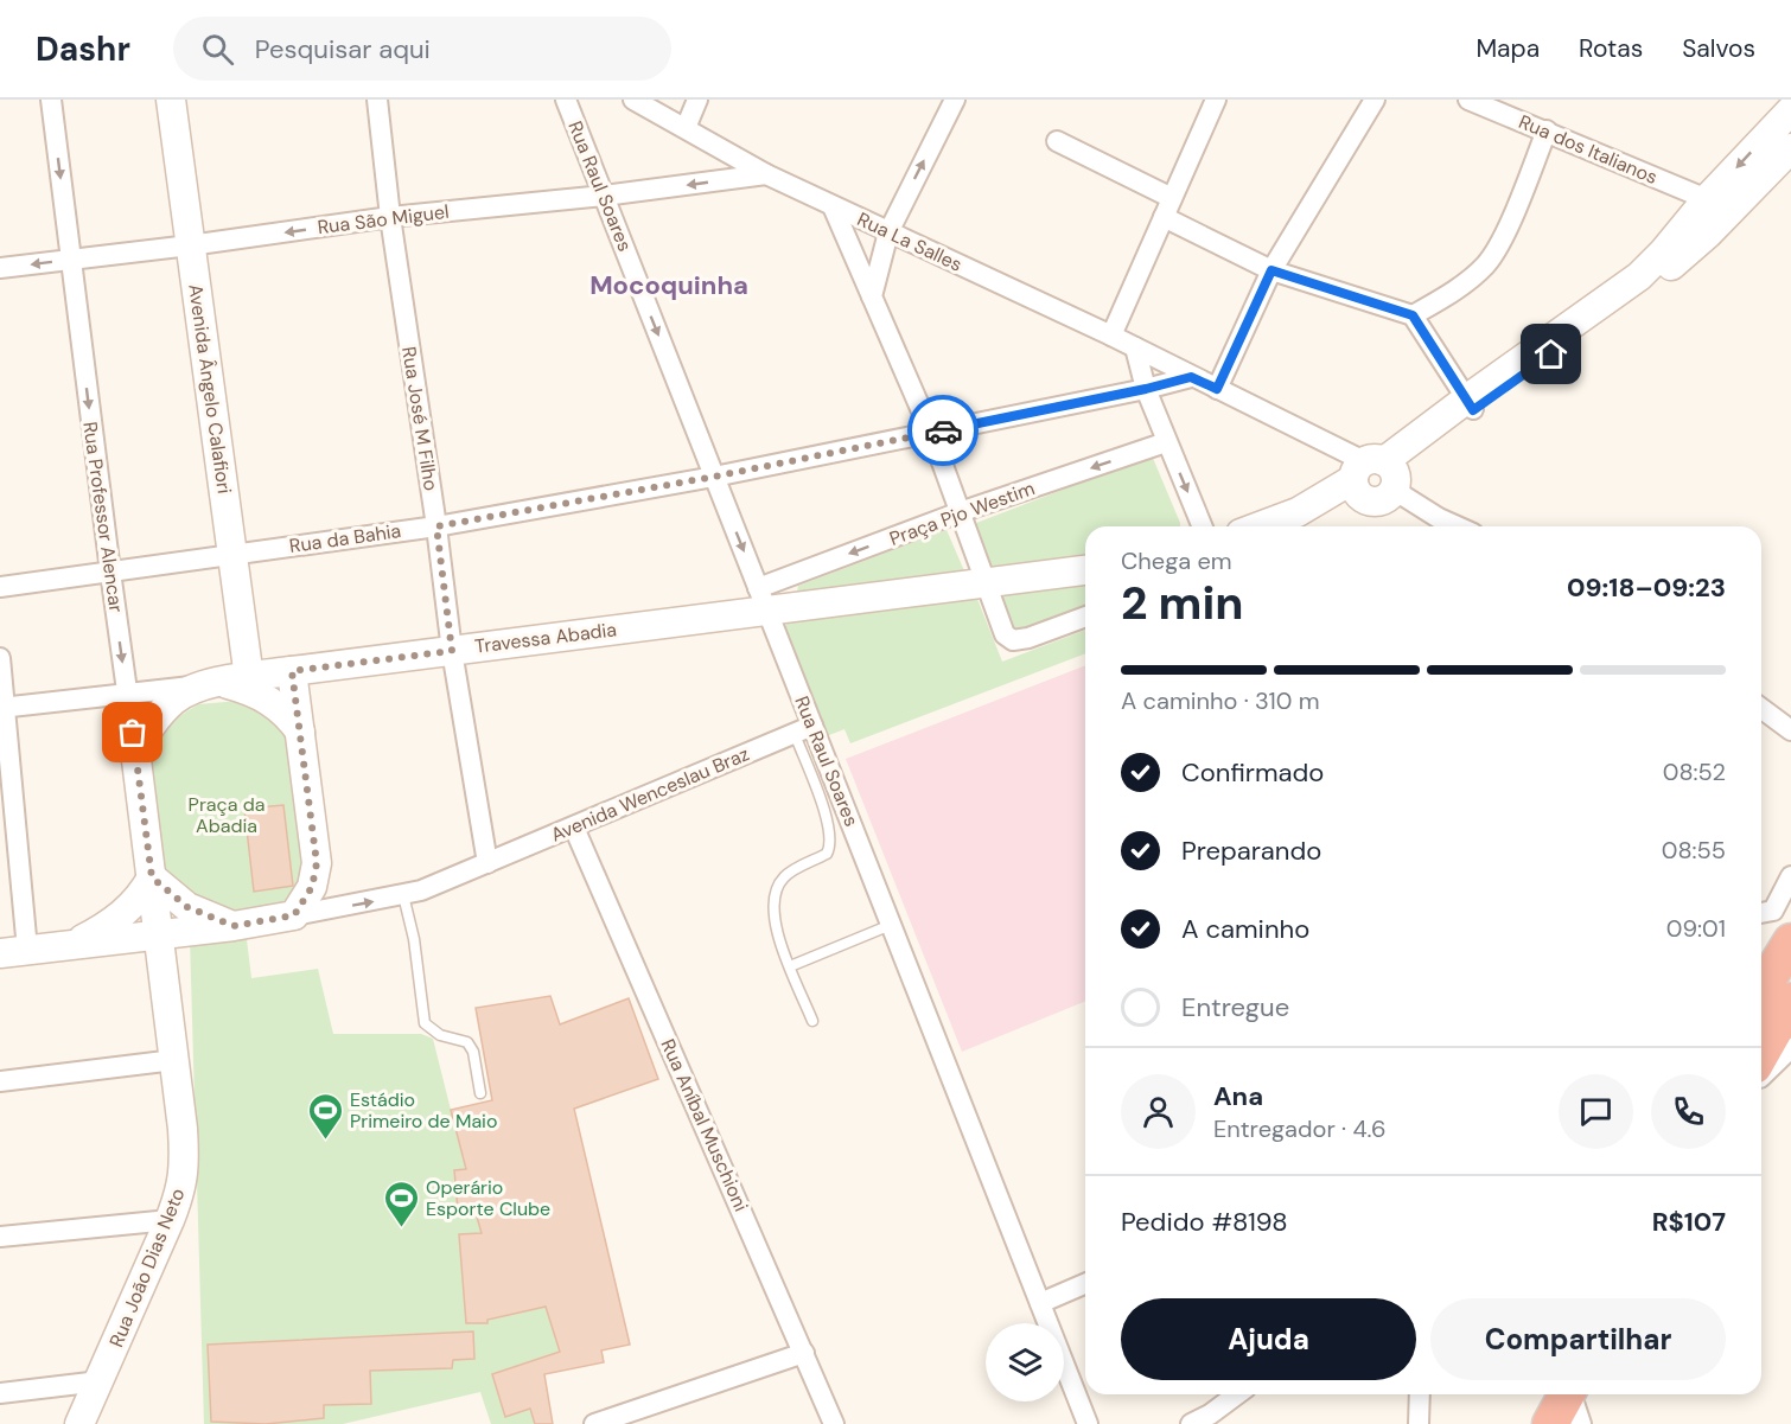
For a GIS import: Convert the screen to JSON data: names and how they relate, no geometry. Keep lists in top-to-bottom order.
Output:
{
  "streets": {
    "street": [
      "Rua dos Italianos",
      "Rua Raul Soares",
      "Rua São Miguel",
      "Rua La Salles",
      "Avenida Ângelo Calafiori",
      "Rua José M Filho",
      "Praça Pjo Westim",
      "Rua Professor Alencar",
      "Rua da Bahia",
      "Travessa Abadia",
      "Avenida Wenceslau Braz",
      "Rua Aníbal Muschioni",
      "Rua João Dias Neto"
    ]
  },
  "crossings": [
    ["Rua Raul Soares", "Rua São Miguel"],
    ["Rua Raul Soares", "Praça Pjo Westim"],
    ["Rua Raul Soares", "Rua da Bahia"],
    ["Rua Raul Soares", "Travessa Abadia"],
    ["Rua Raul Soares", "Avenida Wenceslau Braz"],
    ["Rua São Miguel", "Rua La Salles"],
    ["Rua São Miguel", "Avenida Ângelo Calafiori"],
    ["Rua São Miguel", "Rua José M Filho"],
    ["Rua São Miguel", "Rua Professor Alencar"],
    ["Rua La Salles", "Rua da Bahia"],
    ["Avenida Ângelo Calafiori", "Rua Professor Alencar"],
    ["Avenida Ângelo Calafiori", "Rua da Bahia"],
    ["Avenida Ângelo Calafiori", "Travessa Abadia"],
    ["Avenida Ângelo Calafiori", "Avenida Wenceslau Braz"],
    ["Rua José M Filho", "Rua da Bahia"],
    ["Rua José M Filho", "Travessa Abadia"],
    ["Rua José M Filho", "Avenida Wenceslau Braz"],
    ["Praça Pjo Westim", "Travessa Abadia"],
    ["Rua Professor Alencar", "Rua da Bahia"],
    ["Rua Professor Alencar", "Travessa Abadia"],
    ["Rua Professor Alencar", "Avenida Wenceslau Braz"],
    ["Rua Professor Alencar", "Rua João Dias Neto"],
    ["Travessa Abadia", "Avenida Wenceslau Braz"],
    ["Avenida Wenceslau Braz", "Rua Aníbal Muschioni"]
  ],
  "one_way": ["Rua São Miguel", "Praça Pjo Westim", "Rua Professor Alencar"],
  "districts": ["Mocoquinha"],
  "parks": ["Praça da Abadia"],
  "places": {
    "sports": ["Estádio Primeiro de Maio", "Operário Esporte Clube"]
  },
  "page": {
    "header": "Dashr",
    "search": "Pesquisar aqui",
    "nav": ["Mapa", "Rotas", "Salvos"],
    "heading": ["2 min", "Chega em", "09:18–09:23"],
    "panel": [
      "Ana",
      "Entregador · 4.6",
      "Pedido #8198",
      "R$107"
    ],
    "bar": "A caminho · 310 m",
    "list": [
      ["Confirmado", "08:52"],
      ["Preparando", "08:55"],
      ["A caminho", "09:01"],
      "Entregue"
    ],
    "buttons": ["Ajuda", "Compartilhar"]
  }
}
